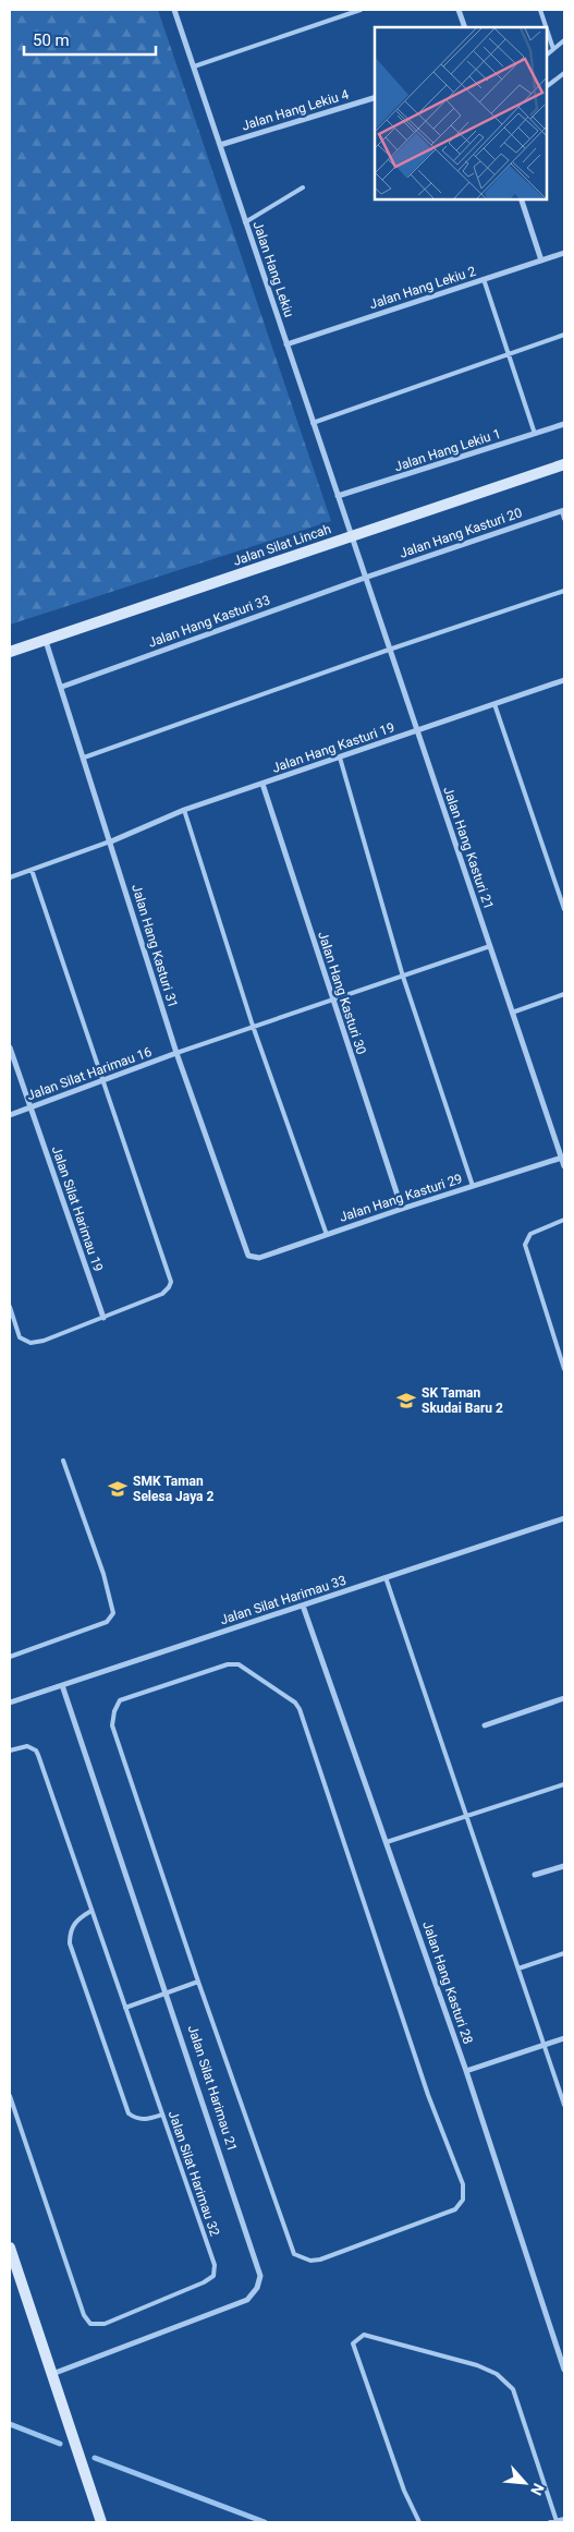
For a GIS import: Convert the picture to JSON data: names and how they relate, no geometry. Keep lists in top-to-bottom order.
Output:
{
  "streets": {
    "street": [
      "Jalan Hang Lekiu 4",
      "Jalan Hang Lekiu",
      "Jalan Hang Lekiu 2",
      "Jalan Hang Lekiu 1",
      "Jalan Hang Kasturi 20",
      "Jalan Silat Lincah",
      "Jalan Hang Kasturi 33",
      "Jalan Hang Kasturi 19",
      "Jalan Hang Kasturi 21",
      "Jalan Hang Kasturi 31",
      "Jalan Hang Kasturi 30",
      "Jalan Silat Harimau 16",
      "Jalan Hang Kasturi 29",
      "Jalan Silat Harimau 19",
      "Jalan Silat Harimau 33",
      "Jalan Hang Kasturi 28",
      "Jalan Silat Harimau 21"
    ],
    "lane": ["Jalan Silat Harimau 32"]
  },
  "crossings": [
    ["Jalan Hang Lekiu 4", "Jalan Hang Lekiu"],
    ["Jalan Hang Lekiu", "Jalan Hang Lekiu 2"],
    ["Jalan Hang Lekiu", "Jalan Hang Lekiu 1"],
    ["Jalan Hang Lekiu", "Jalan Silat Lincah"],
    ["Jalan Hang Lekiu", "Jalan Hang Kasturi 21"],
    ["Jalan Hang Kasturi 20", "Jalan Hang Kasturi 33"],
    ["Jalan Hang Kasturi 20", "Jalan Hang Kasturi 21"],
    ["Jalan Silat Lincah", "Jalan Hang Kasturi 21"],
    ["Jalan Silat Lincah", "Jalan Hang Kasturi 31"],
    ["Jalan Hang Kasturi 33", "Jalan Hang Kasturi 21"],
    ["Jalan Hang Kasturi 33", "Jalan Hang Kasturi 31"],
    ["Jalan Hang Kasturi 19", "Jalan Hang Kasturi 21"],
    ["Jalan Hang Kasturi 19", "Jalan Hang Kasturi 31"],
    ["Jalan Hang Kasturi 19", "Jalan Hang Kasturi 30"],
    ["Jalan Hang Kasturi 21", "Jalan Hang Kasturi 29"],
    ["Jalan Hang Kasturi 31", "Jalan Silat Harimau 16"],
    ["Jalan Hang Kasturi 31", "Jalan Hang Kasturi 29"],
    ["Jalan Hang Kasturi 30", "Jalan Hang Kasturi 29"],
    ["Jalan Silat Harimau 16", "Jalan Silat Harimau 19"],
    ["Jalan Silat Harimau 33", "Jalan Hang Kasturi 28"],
    ["Jalan Silat Harimau 33", "Jalan Silat Harimau 21"]
  ],
  "places": {
    "school or university": ["SK Taman Skudai Baru 2", "SMK Taman Selesa Jaya 2"]
  },
  "scale_bar": "50 m",
  "north": "bottom right"
}
